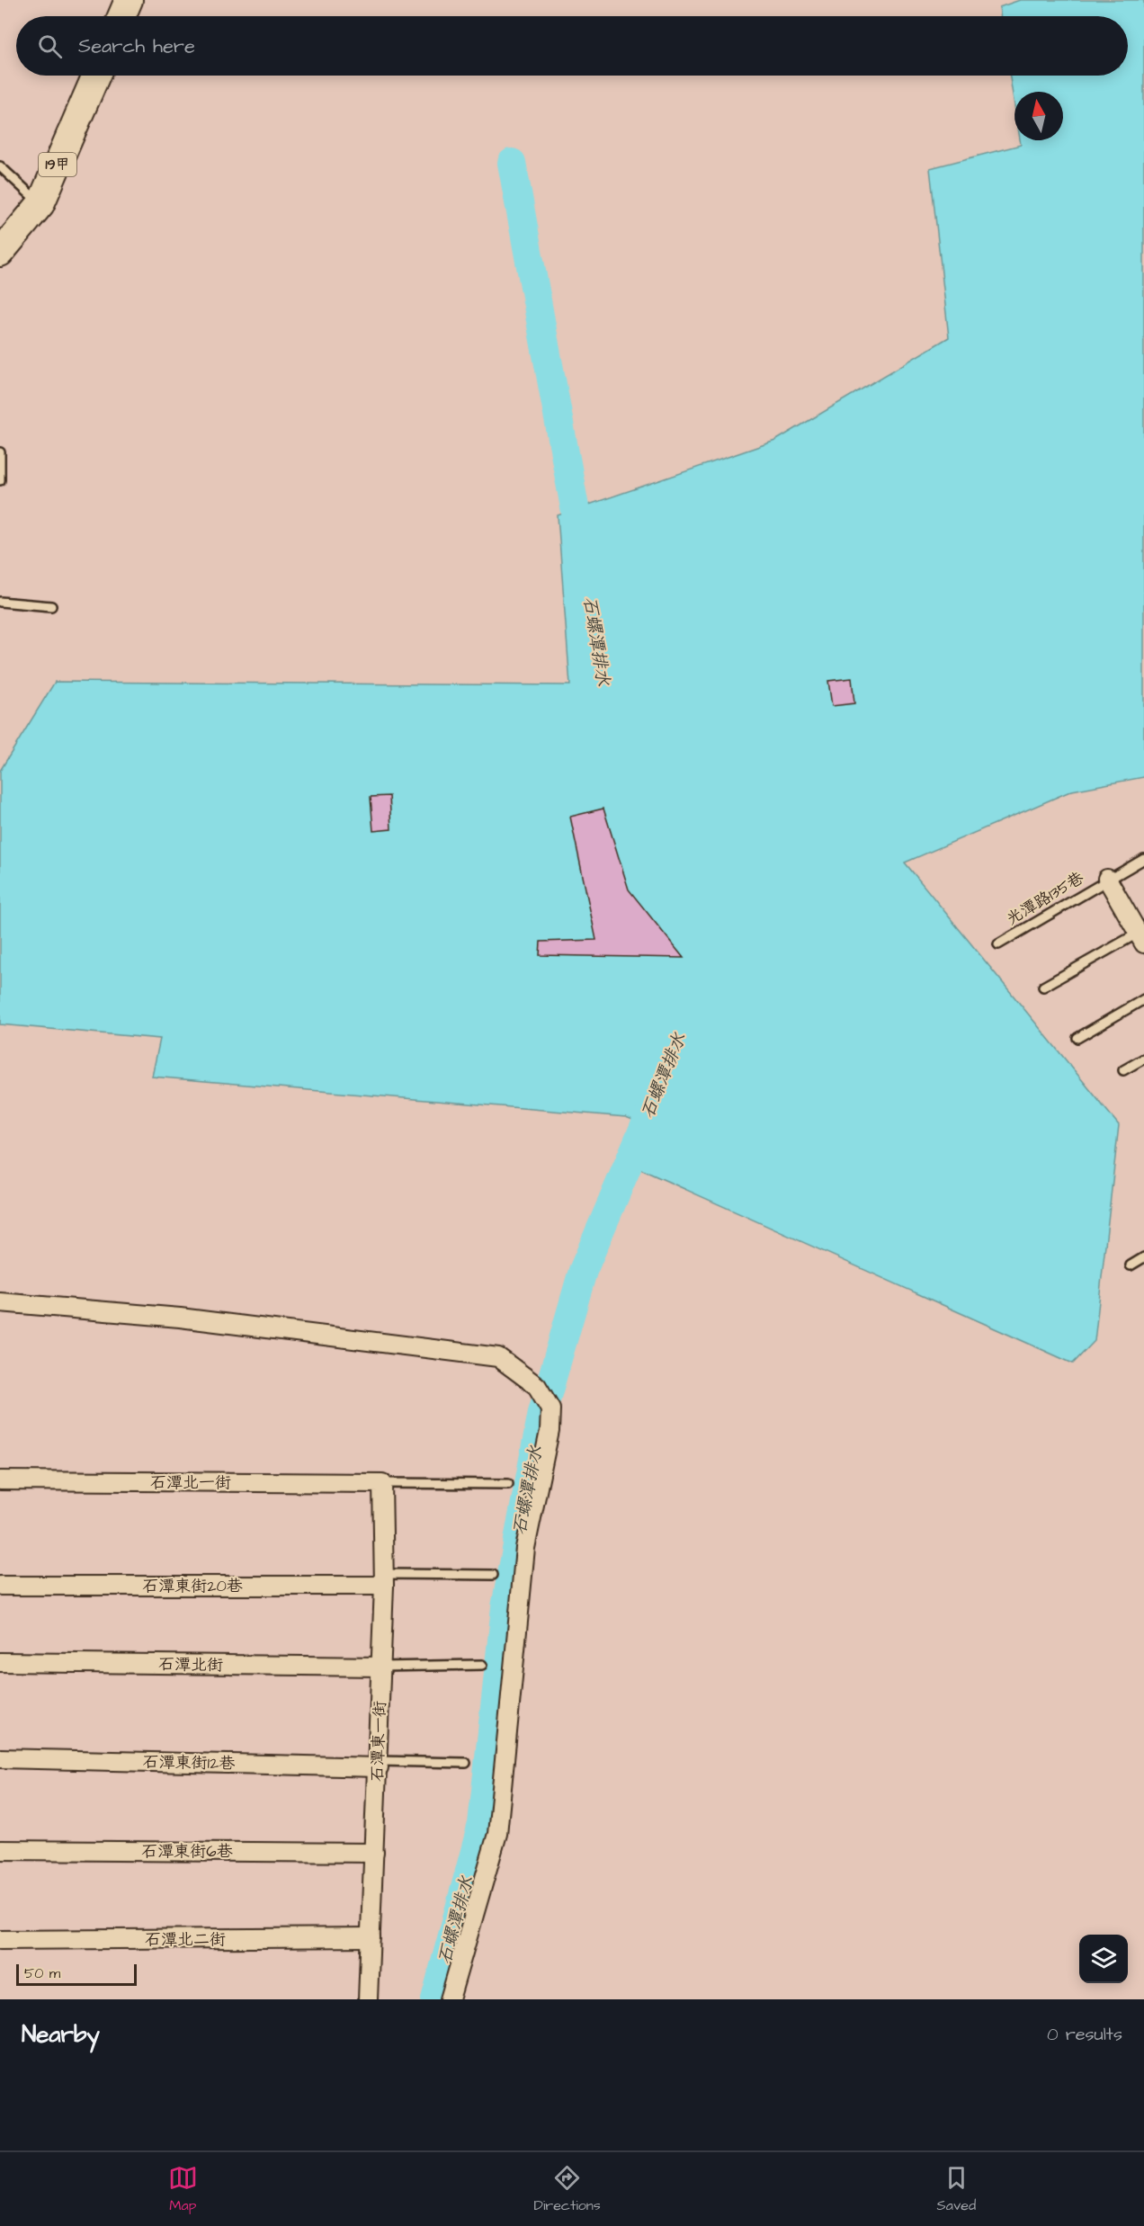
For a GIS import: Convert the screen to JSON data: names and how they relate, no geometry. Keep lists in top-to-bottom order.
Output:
{
  "streets": {
    "main road": ["19甲"],
    "street": [
      "石潭北一街",
      "石潭東街20巷",
      "石潭北街",
      "石潭東一街",
      "石潭東街12巷",
      "石潭東街6巷",
      "石潭北二街"
    ],
    "lane": ["光潭路135巷"]
  },
  "crossings": [
    ["石潭北一街", "石潭東一街"],
    ["石潭東街20巷", "石潭東一街"],
    ["石潭北街", "石潭東一街"],
    ["石潭東一街", "石潭東街12巷"],
    ["石潭東一街", "石潭東街6巷"],
    ["石潭東一街", "石潭北二街"]
  ],
  "water": ["石螺潭排水"],
  "scale_bar": "50 m",
  "north": "top",
  "page": {
    "search": "Search here",
    "scale": "50 m",
    "heading": ["Nearby", "0 results"],
    "nav": ["Map", "Directions", "Saved"]
  }
}
